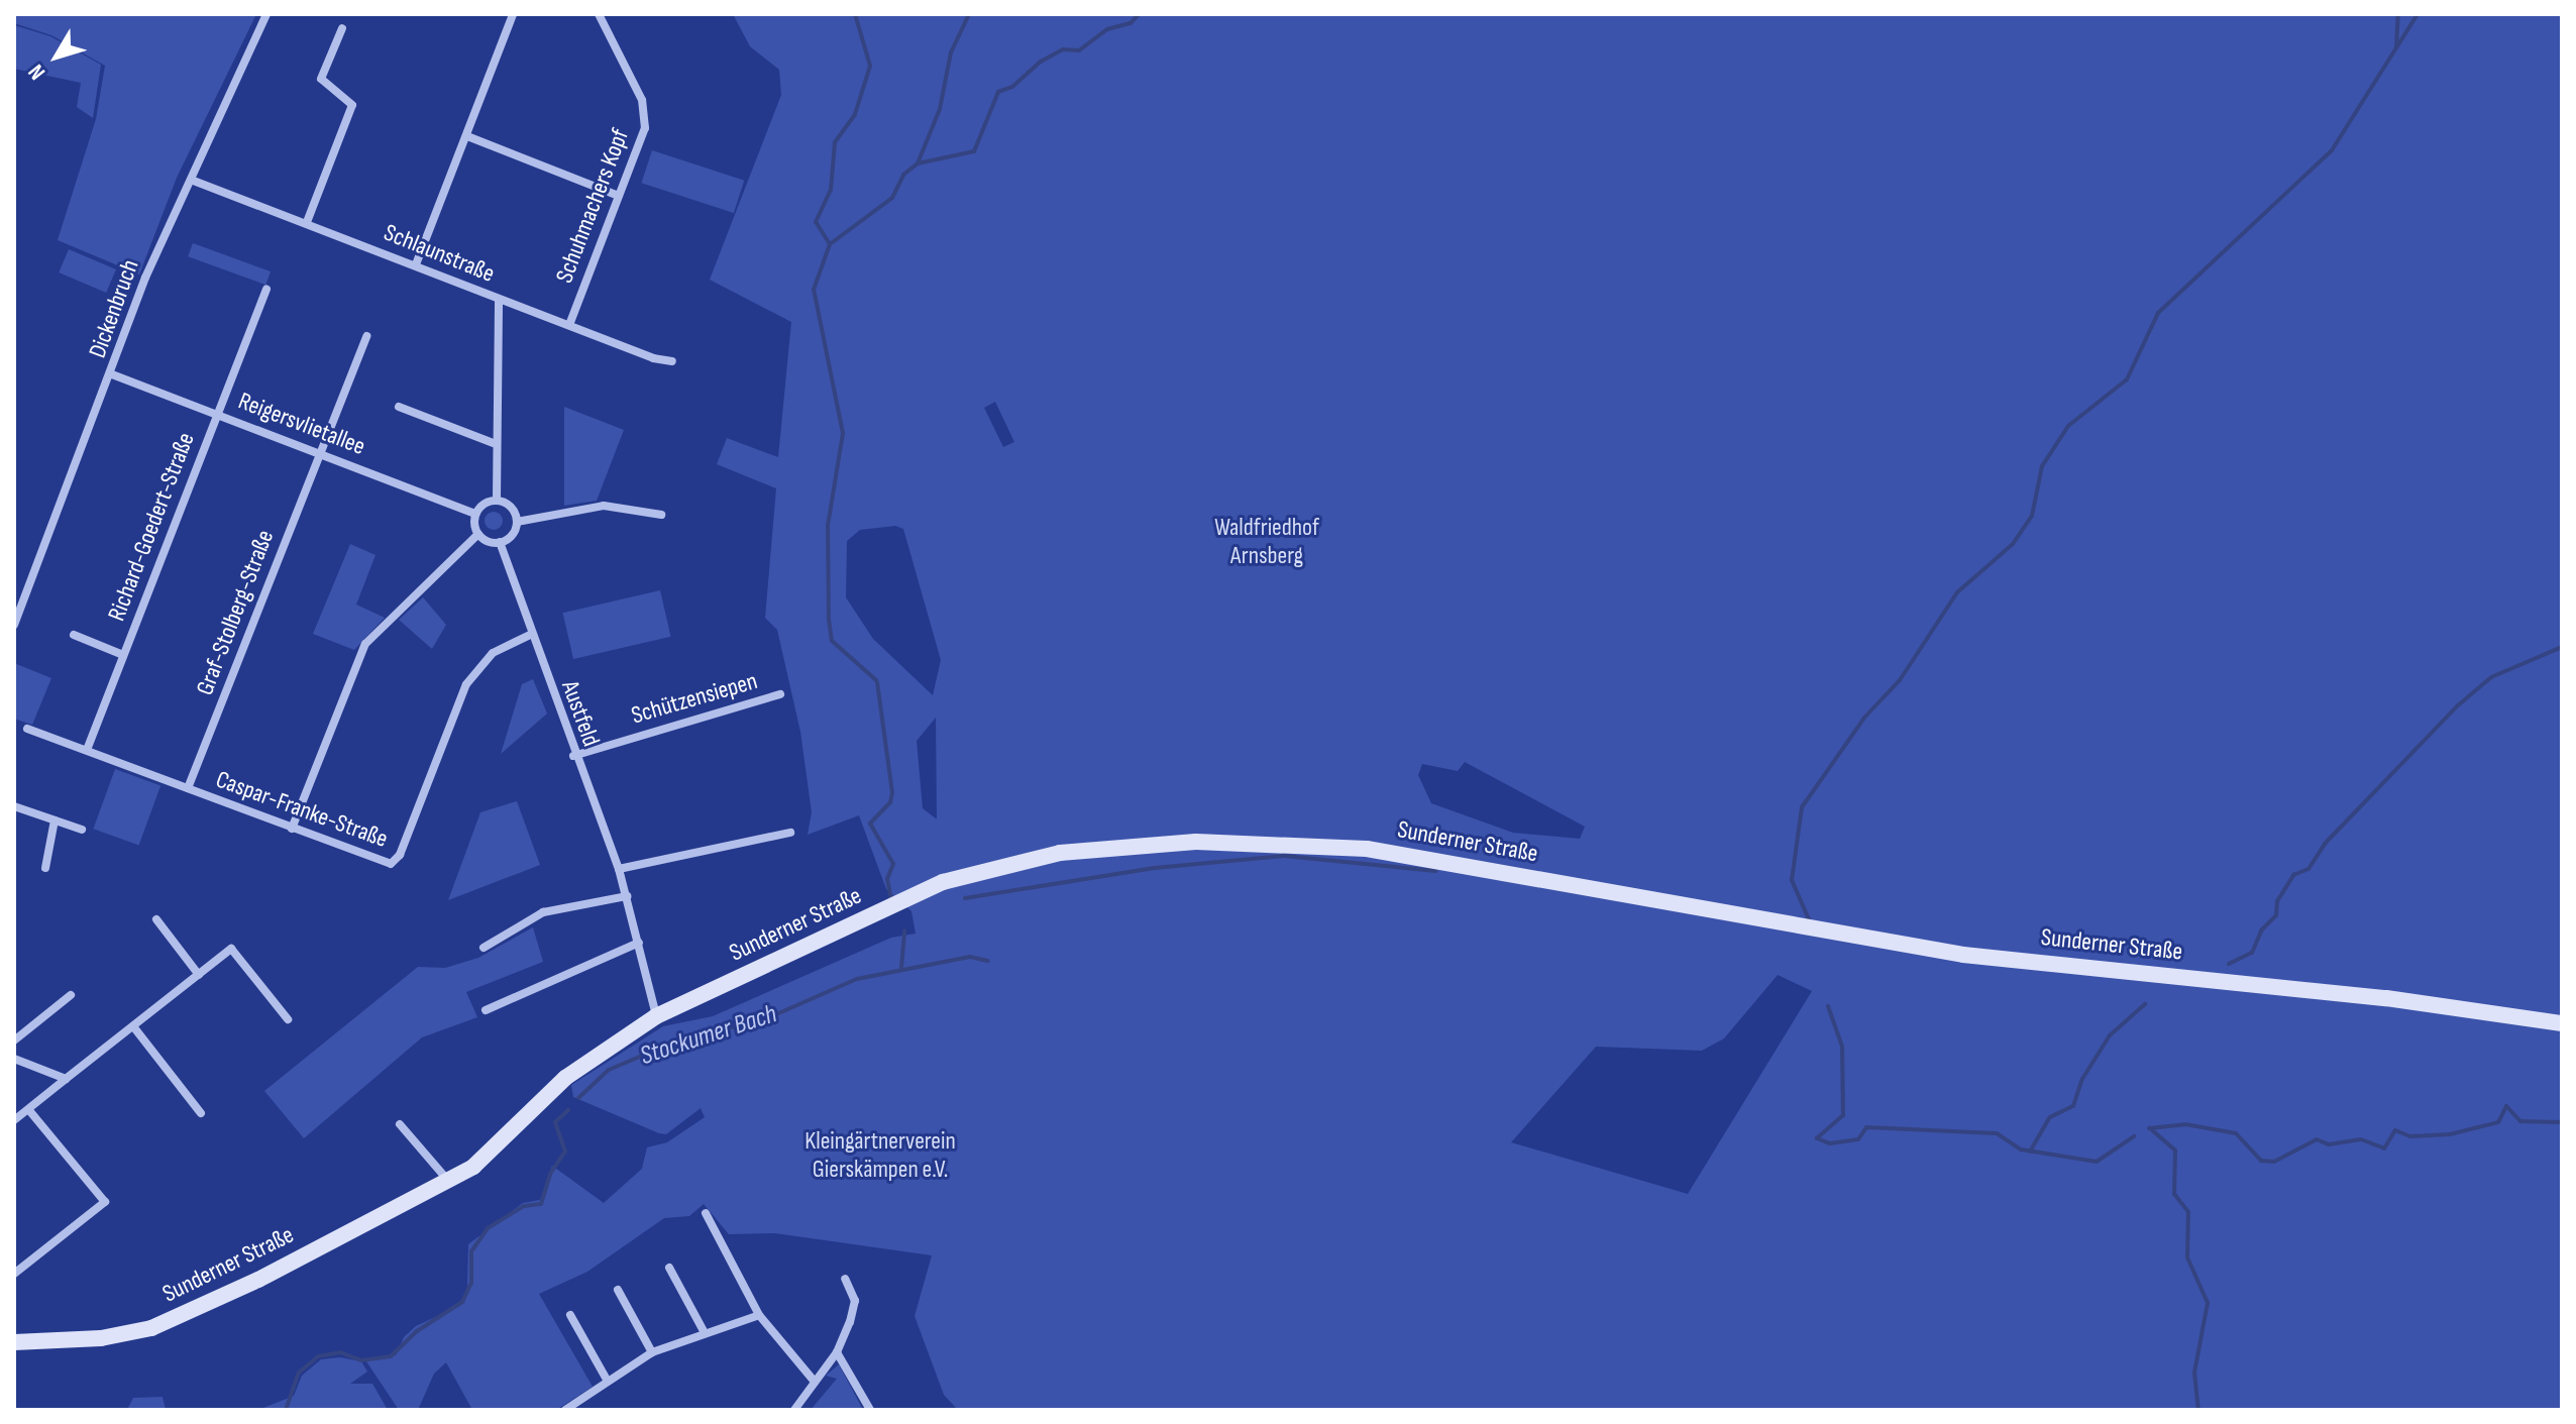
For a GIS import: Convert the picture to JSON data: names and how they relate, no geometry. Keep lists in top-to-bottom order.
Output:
{
  "streets": {
    "main road": ["Sunderner Straße"],
    "street": [
      "Schuhmachers Kopf",
      "Schlaunstraße",
      "Dickenbruch",
      "Reigersvlietallee",
      "Richard-Goedert-Straße",
      "Graf-Stolberg-Straße",
      "Schützensiepen",
      "Austfeld",
      "Caspar-Franke-Straße"
    ]
  },
  "crossings": [
    ["Schuhmachers Kopf", "Schlaunstraße"],
    ["Schlaunstraße", "Dickenbruch"],
    ["Dickenbruch", "Reigersvlietallee"],
    ["Reigersvlietallee", "Richard-Goedert-Straße"],
    ["Reigersvlietallee", "Graf-Stolberg-Straße"],
    ["Reigersvlietallee", "Austfeld"],
    ["Richard-Goedert-Straße", "Caspar-Franke-Straße"],
    ["Graf-Stolberg-Straße", "Caspar-Franke-Straße"],
    ["Schützensiepen", "Austfeld"],
    ["Austfeld", "Caspar-Franke-Straße"],
    ["Austfeld", "Sunderner Straße"]
  ],
  "water": ["Stockumer Bach"],
  "parks": ["Waldfriedhof Arnsberg", "Kleingärtnerverein Gierskämpen e.V."],
  "north": "bottom left"
}
